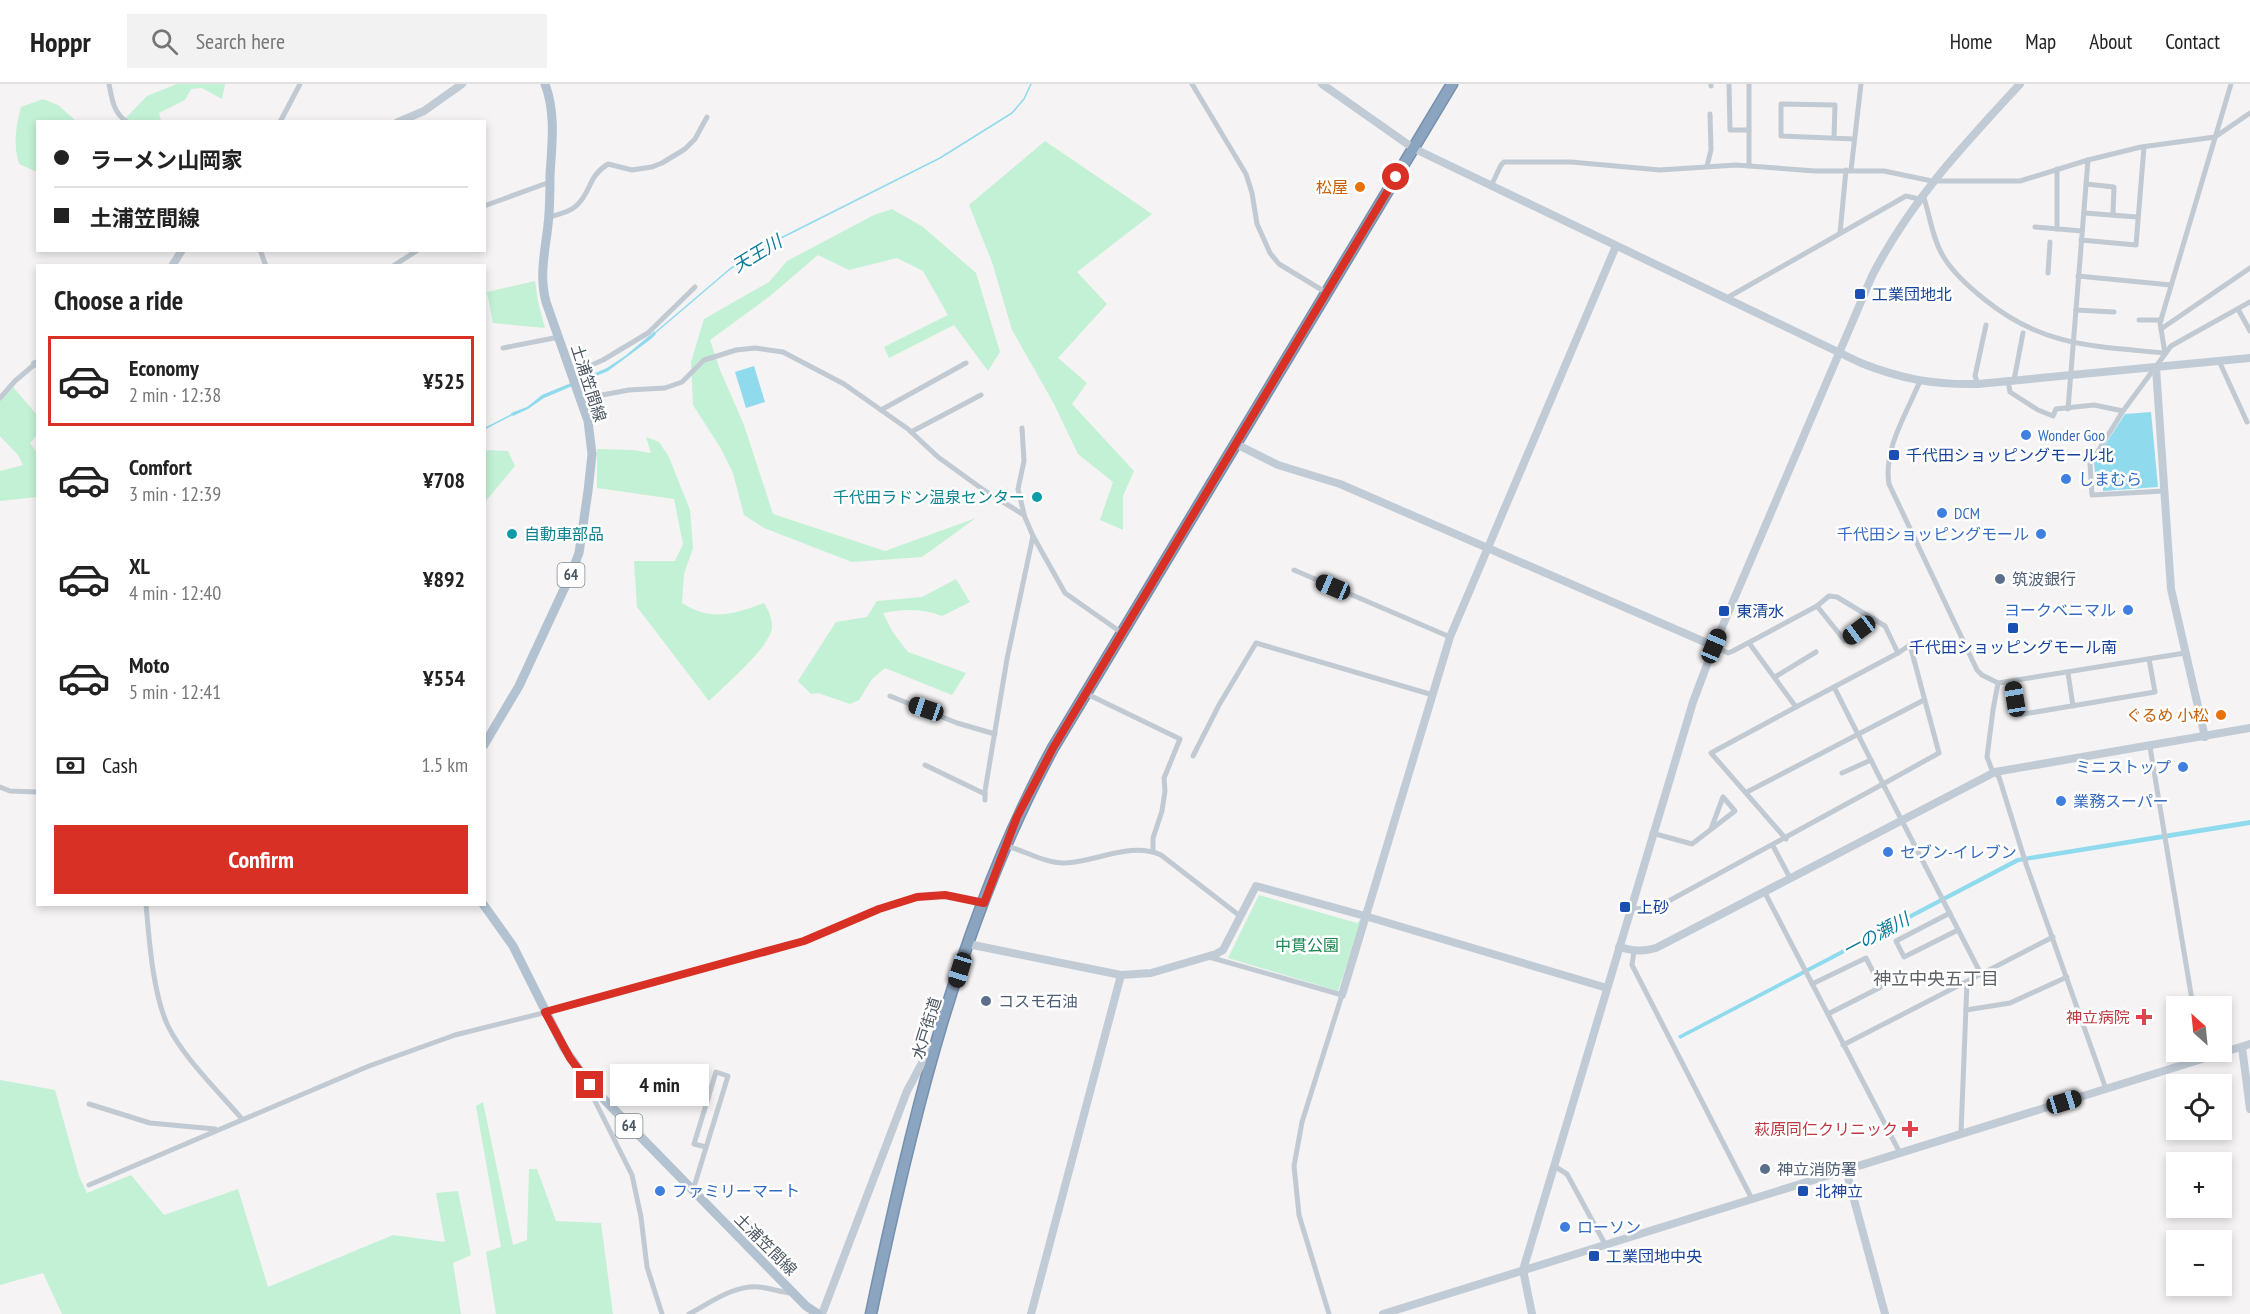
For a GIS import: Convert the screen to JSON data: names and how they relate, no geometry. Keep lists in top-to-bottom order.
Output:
{
  "streets": {
    "highway": ["水戸街道"],
    "main road": ["土浦笠間線", "64"]
  },
  "districts": ["神立中央五丁目"],
  "water": ["天王川", "一の瀬川"],
  "parks": ["中貫公園"],
  "places": {
    "other": [
      "松屋",
      "Wonder Goo",
      "しまむら",
      "千代田ラドン温泉センター",
      "DCM",
      "自動車部品",
      "千代田ショッピングモール",
      "筑波銀行",
      "ヨークベニマル",
      "ぐるめ 小松",
      "ミニストップ",
      "業務スーパー",
      "セブン-イレブン",
      "コスモ石油",
      "神立消防署",
      "ファミリーマート",
      "ローソン"
    ],
    "transit": [
      "工業団地北",
      "千代田ショッピングモール北",
      "東清水",
      "千代田ショッピングモール南",
      "上砂",
      "北神立",
      "工業団地中央"
    ],
    "health": ["神立病院", "萩原同仁クリニック"]
  },
  "north": "top left",
  "page": {
    "header": "Hoppr",
    "search": "Search here",
    "nav": [
      "Home",
      "Map",
      "About",
      "Contact"
    ],
    "banner": ["ラーメン山岡家", "土浦笠間線"],
    "heading": "Choose a ride",
    "list": [
      {
        "name": "Economy",
        "note": "2 min · 12:38",
        "value": "¥525"
      },
      {
        "name": "Comfort",
        "note": "3 min · 12:39",
        "value": "¥708"
      },
      {
        "name": "XL",
        "note": "4 min · 12:40",
        "value": "¥892"
      },
      {
        "name": "Moto",
        "note": "5 min · 12:41",
        "value": "¥554"
      }
    ],
    "pay": ["Cash", "1.5 km"],
    "buttons": "Confirm",
    "map_buttons": ["+", "−"],
    "bubble": "4 min"
  }
}
